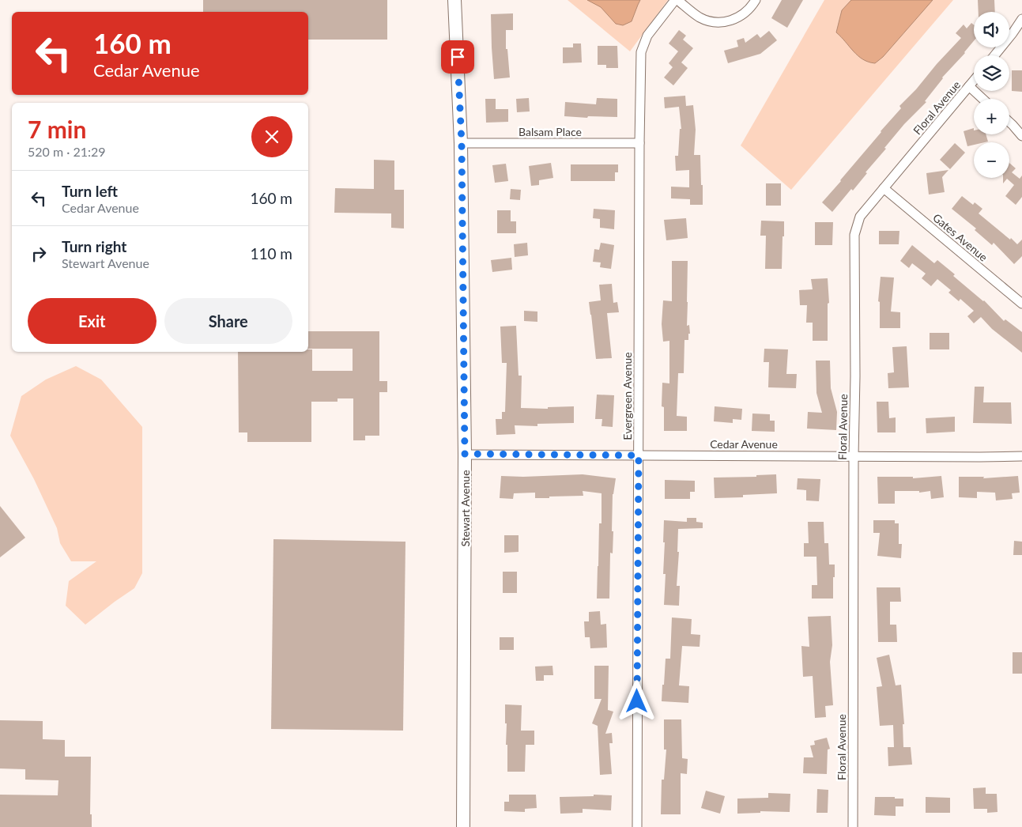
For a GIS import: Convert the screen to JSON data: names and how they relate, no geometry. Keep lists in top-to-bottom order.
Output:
{
  "streets": {
    "main road": ["Stewart Avenue"],
    "street": [
      "Floral Avenue",
      "Balsam Place",
      "Gates Avenue",
      "Evergreen Avenue",
      "Cedar Avenue"
    ]
  },
  "crossings": [
    ["Floral Avenue", "Gates Avenue"],
    ["Floral Avenue", "Cedar Avenue"],
    ["Balsam Place", "Evergreen Avenue"],
    ["Balsam Place", "Stewart Avenue"],
    ["Evergreen Avenue", "Cedar Avenue"],
    ["Cedar Avenue", "Stewart Avenue"]
  ],
  "page": {
    "map_buttons": ["+", "−"],
    "turn": ["160 m", "Cedar Avenue"],
    "heading": ["7 min", "520 m · 21:29"],
    "list": [
      {
        "name": "Turn left",
        "note": "Cedar Avenue",
        "value": "160 m"
      },
      {
        "name": "Turn right",
        "note": "Stewart Avenue",
        "value": "110 m"
      }
    ],
    "buttons": ["Exit", "Share"]
  }
}
